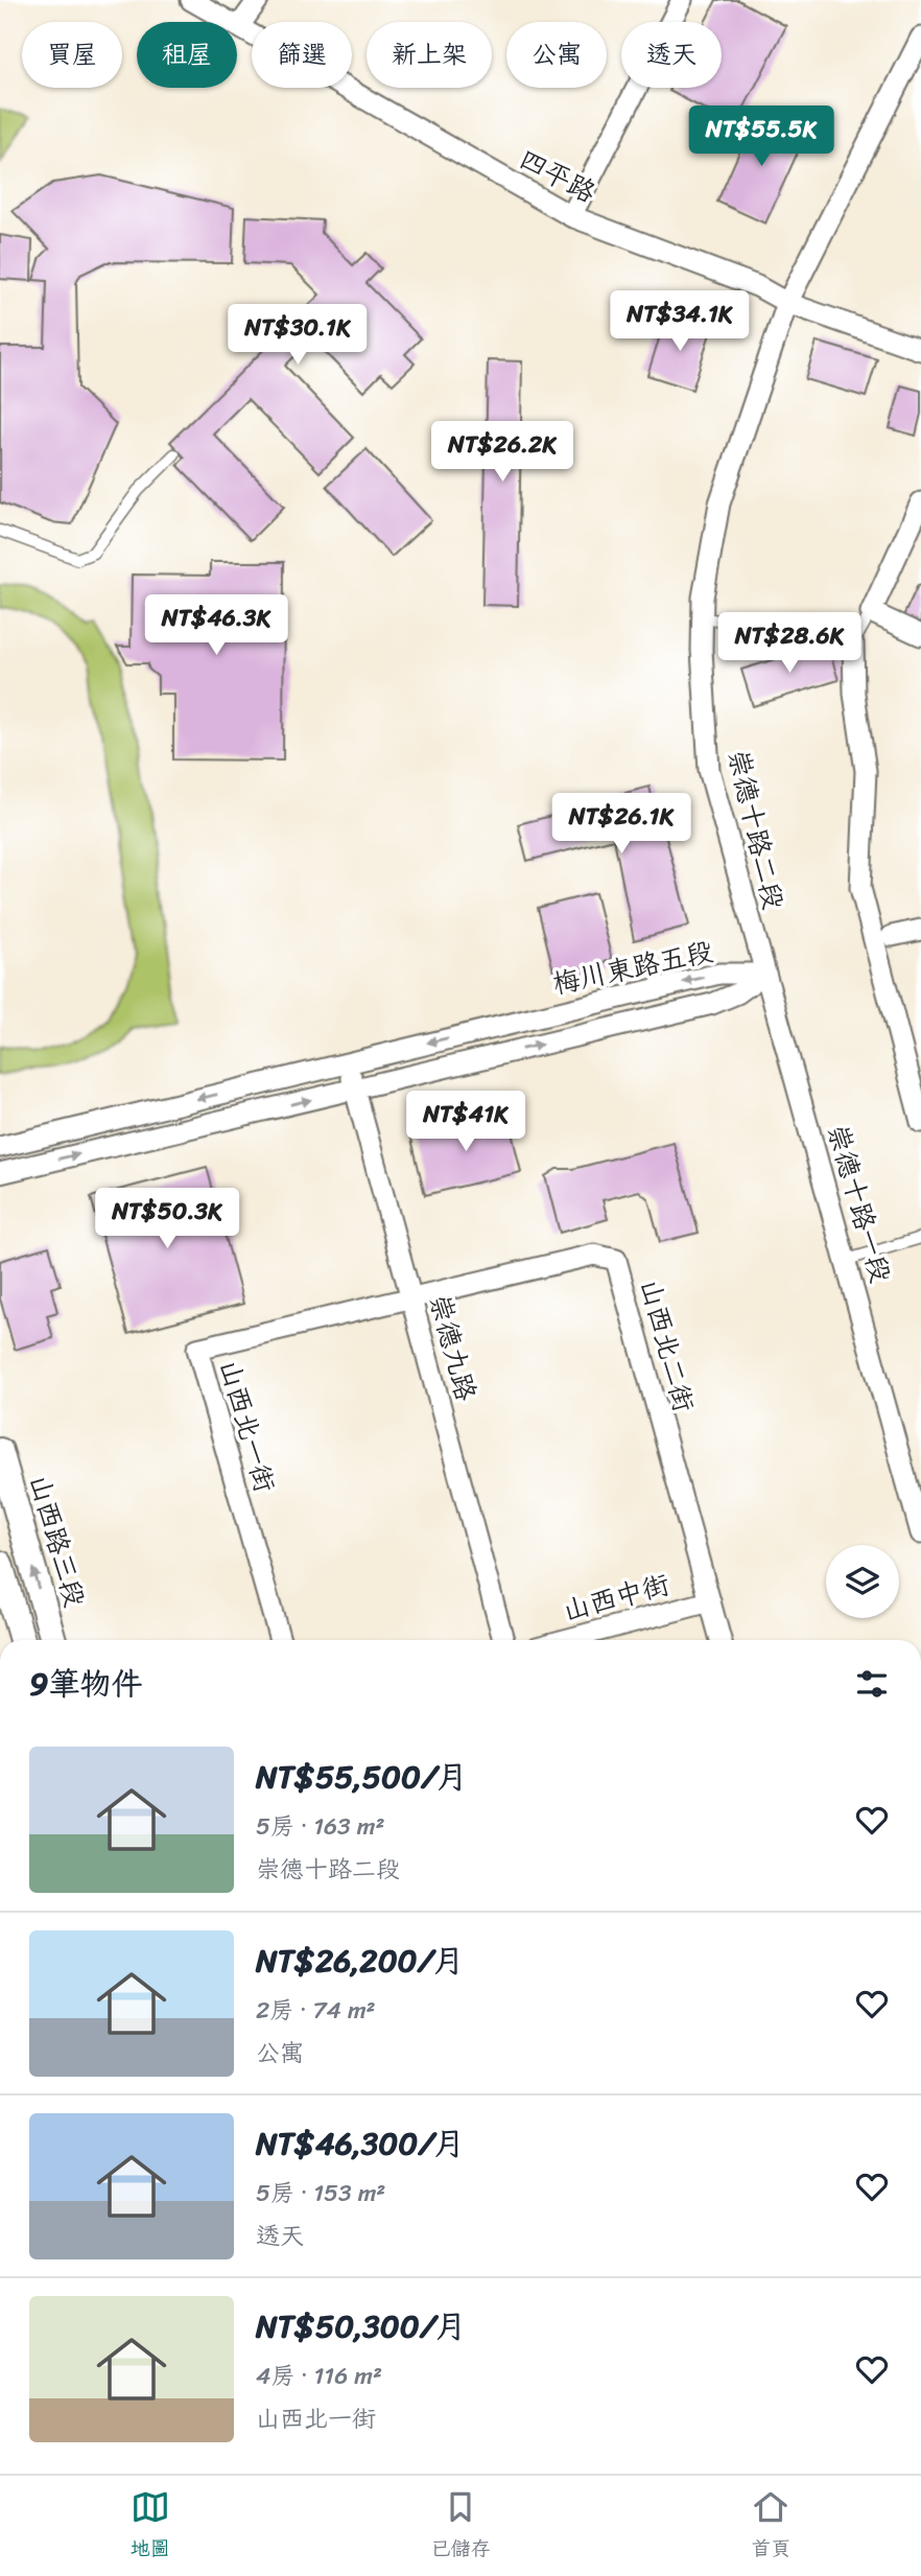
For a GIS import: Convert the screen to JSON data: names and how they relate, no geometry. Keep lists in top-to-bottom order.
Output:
{
  "streets": {
    "street": [
      "四平路",
      "崇德十路二段",
      "梅川東路五段",
      "崇德十路一段",
      "山西北二街",
      "崇德九路",
      "山西北一街",
      "山西路三段",
      "山西中街"
    ]
  },
  "crossings": [
    ["四平路", "崇德十路二段"],
    ["崇德十路二段", "梅川東路五段"],
    ["崇德十路二段", "崇德十路一段"],
    ["梅川東路五段", "崇德十路一段"],
    ["梅川東路五段", "崇德九路"],
    ["山西北二街", "崇德九路"],
    ["山西北二街", "山西北一街"],
    ["山西北二街", "山西中街"],
    ["崇德九路", "山西北一街"]
  ],
  "page": {
    "chip": [
      "買屋",
      "租屋",
      "篩選",
      "新上架",
      "公寓",
      "透天"
    ],
    "price": [
      "NT$55.5K",
      "NT$34.1K",
      "NT$30.1K",
      "NT$26.2K",
      "NT$46.3K",
      "NT$28.6K",
      "NT$26.1K",
      "NT$41K",
      "NT$50.3K"
    ],
    "heading": "9筆物件",
    "list": [
      {
        "name": "NT$55,500/月",
        "note": "5房 · 163 m² · 崇德十路二段"
      },
      {
        "name": "NT$26,200/月",
        "note": "2房 · 74 m² · 公寓"
      },
      {
        "name": "NT$46,300/月",
        "note": "5房 · 153 m² · 透天"
      },
      {
        "name": "NT$50,300/月",
        "note": "4房 · 116 m² · 山西北一街"
      }
    ],
    "tabs": ["地圖", "已儲存", "首頁"]
  }
}
